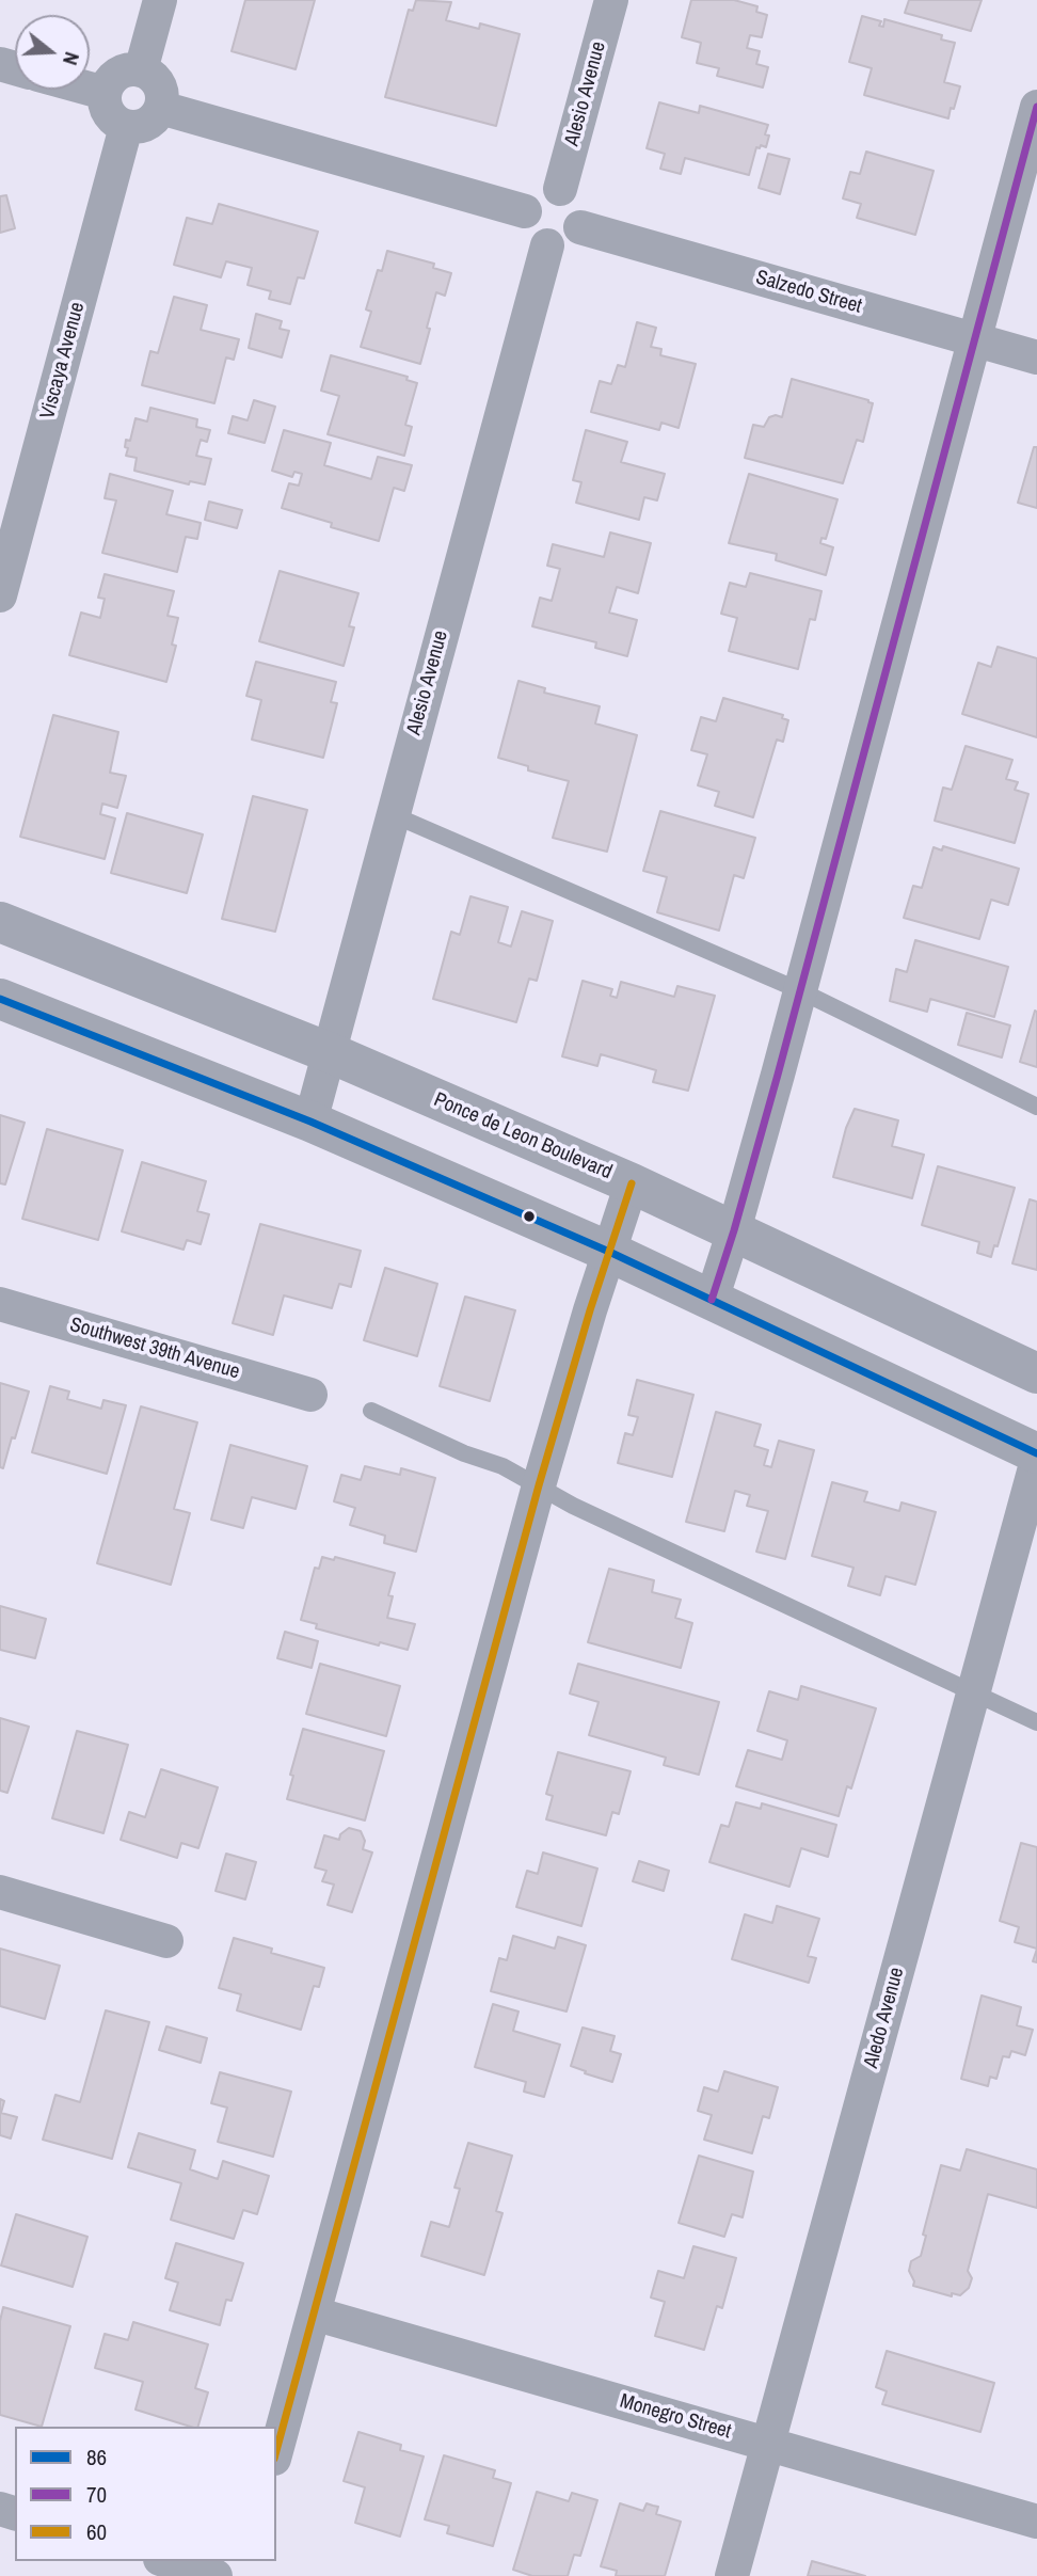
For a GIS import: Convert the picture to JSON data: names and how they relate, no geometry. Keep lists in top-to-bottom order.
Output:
{
  "streets": {
    "street": [
      "Alesio Avenue",
      "Salzedo Street",
      "Viscaya Avenue",
      "Ponce de Leon Boulevard",
      "Southwest 39th Avenue",
      "Aledo Avenue",
      "Monegro Street"
    ]
  },
  "crossings": [
    ["Alesio Avenue", "Salzedo Street"],
    ["Alesio Avenue", "Ponce de Leon Boulevard"],
    ["Aledo Avenue", "Monegro Street"]
  ],
  "lines": ["transit line 70", "transit line 86", "transit line 60"],
  "legend": ["86", "70", "60"],
  "north": "right"
}
